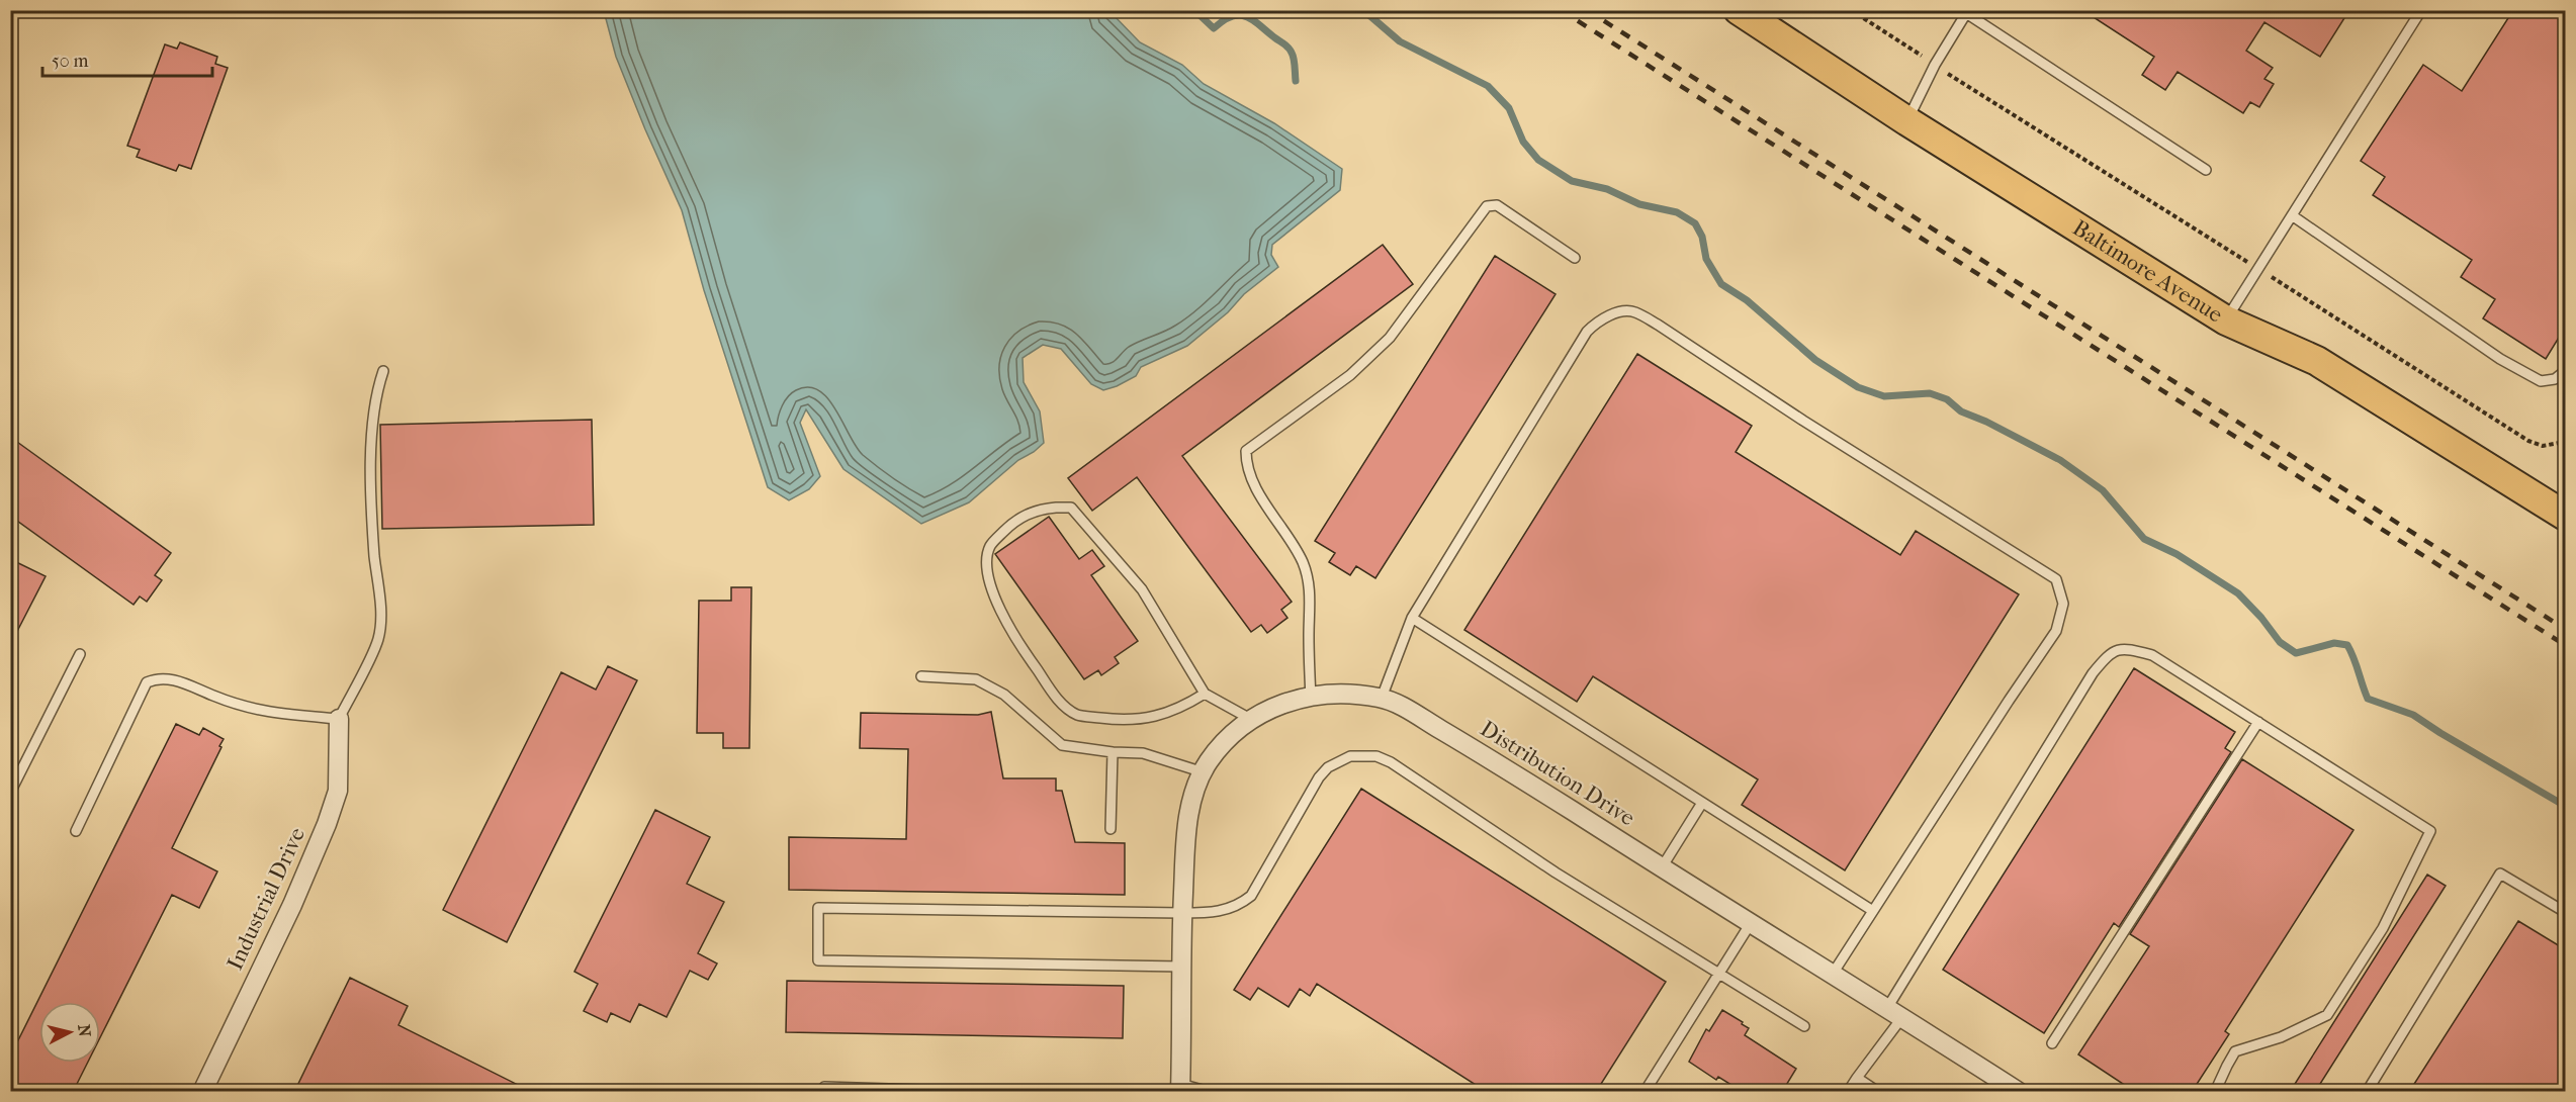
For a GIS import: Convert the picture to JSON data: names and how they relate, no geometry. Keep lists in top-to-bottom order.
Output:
{
  "streets": {
    "main road": ["Baltimore Avenue"],
    "street": ["Distribution Drive", "Industrial Drive"]
  },
  "scale_bar": "50 m",
  "north": "right"
}
